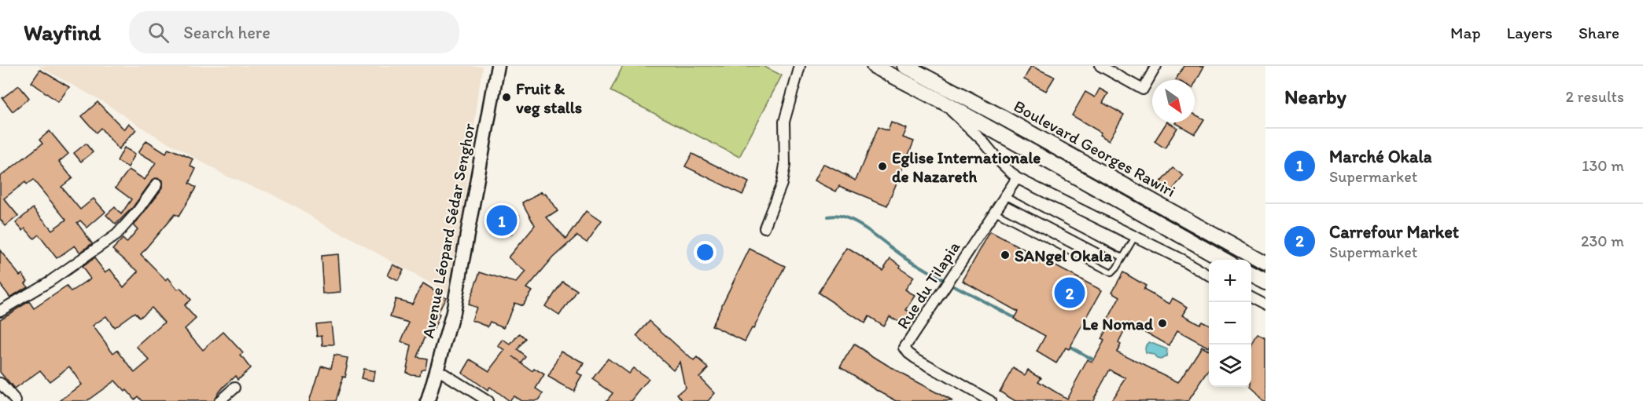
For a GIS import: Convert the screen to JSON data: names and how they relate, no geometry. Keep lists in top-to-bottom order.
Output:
{
  "streets": {
    "main road": ["Boulevard Georges Rawiri"],
    "street": ["Avenue Léopard Sédar Senghor", "Rue du Tilapia"]
  },
  "places": [
    "Fruit & veg stalls",
    "Eglise Internationale de Nazareth",
    "SANgel Okala",
    "Le Nomad"
  ],
  "north": "bottom right",
  "page": {
    "header": "Wayfind",
    "search": "Search here",
    "nav": ["Map", "Layers", "Share"],
    "heading": ["Nearby", "2 results"],
    "list": [
      {
        "mark": "1",
        "name": "Marché Okala",
        "note": "Supermarket",
        "value": "130 m"
      },
      {
        "mark": "2",
        "name": "Carrefour Market",
        "note": "Supermarket",
        "value": "230 m"
      }
    ],
    "pins": ["1", "2"],
    "map_buttons": ["+", "−"]
  }
}
